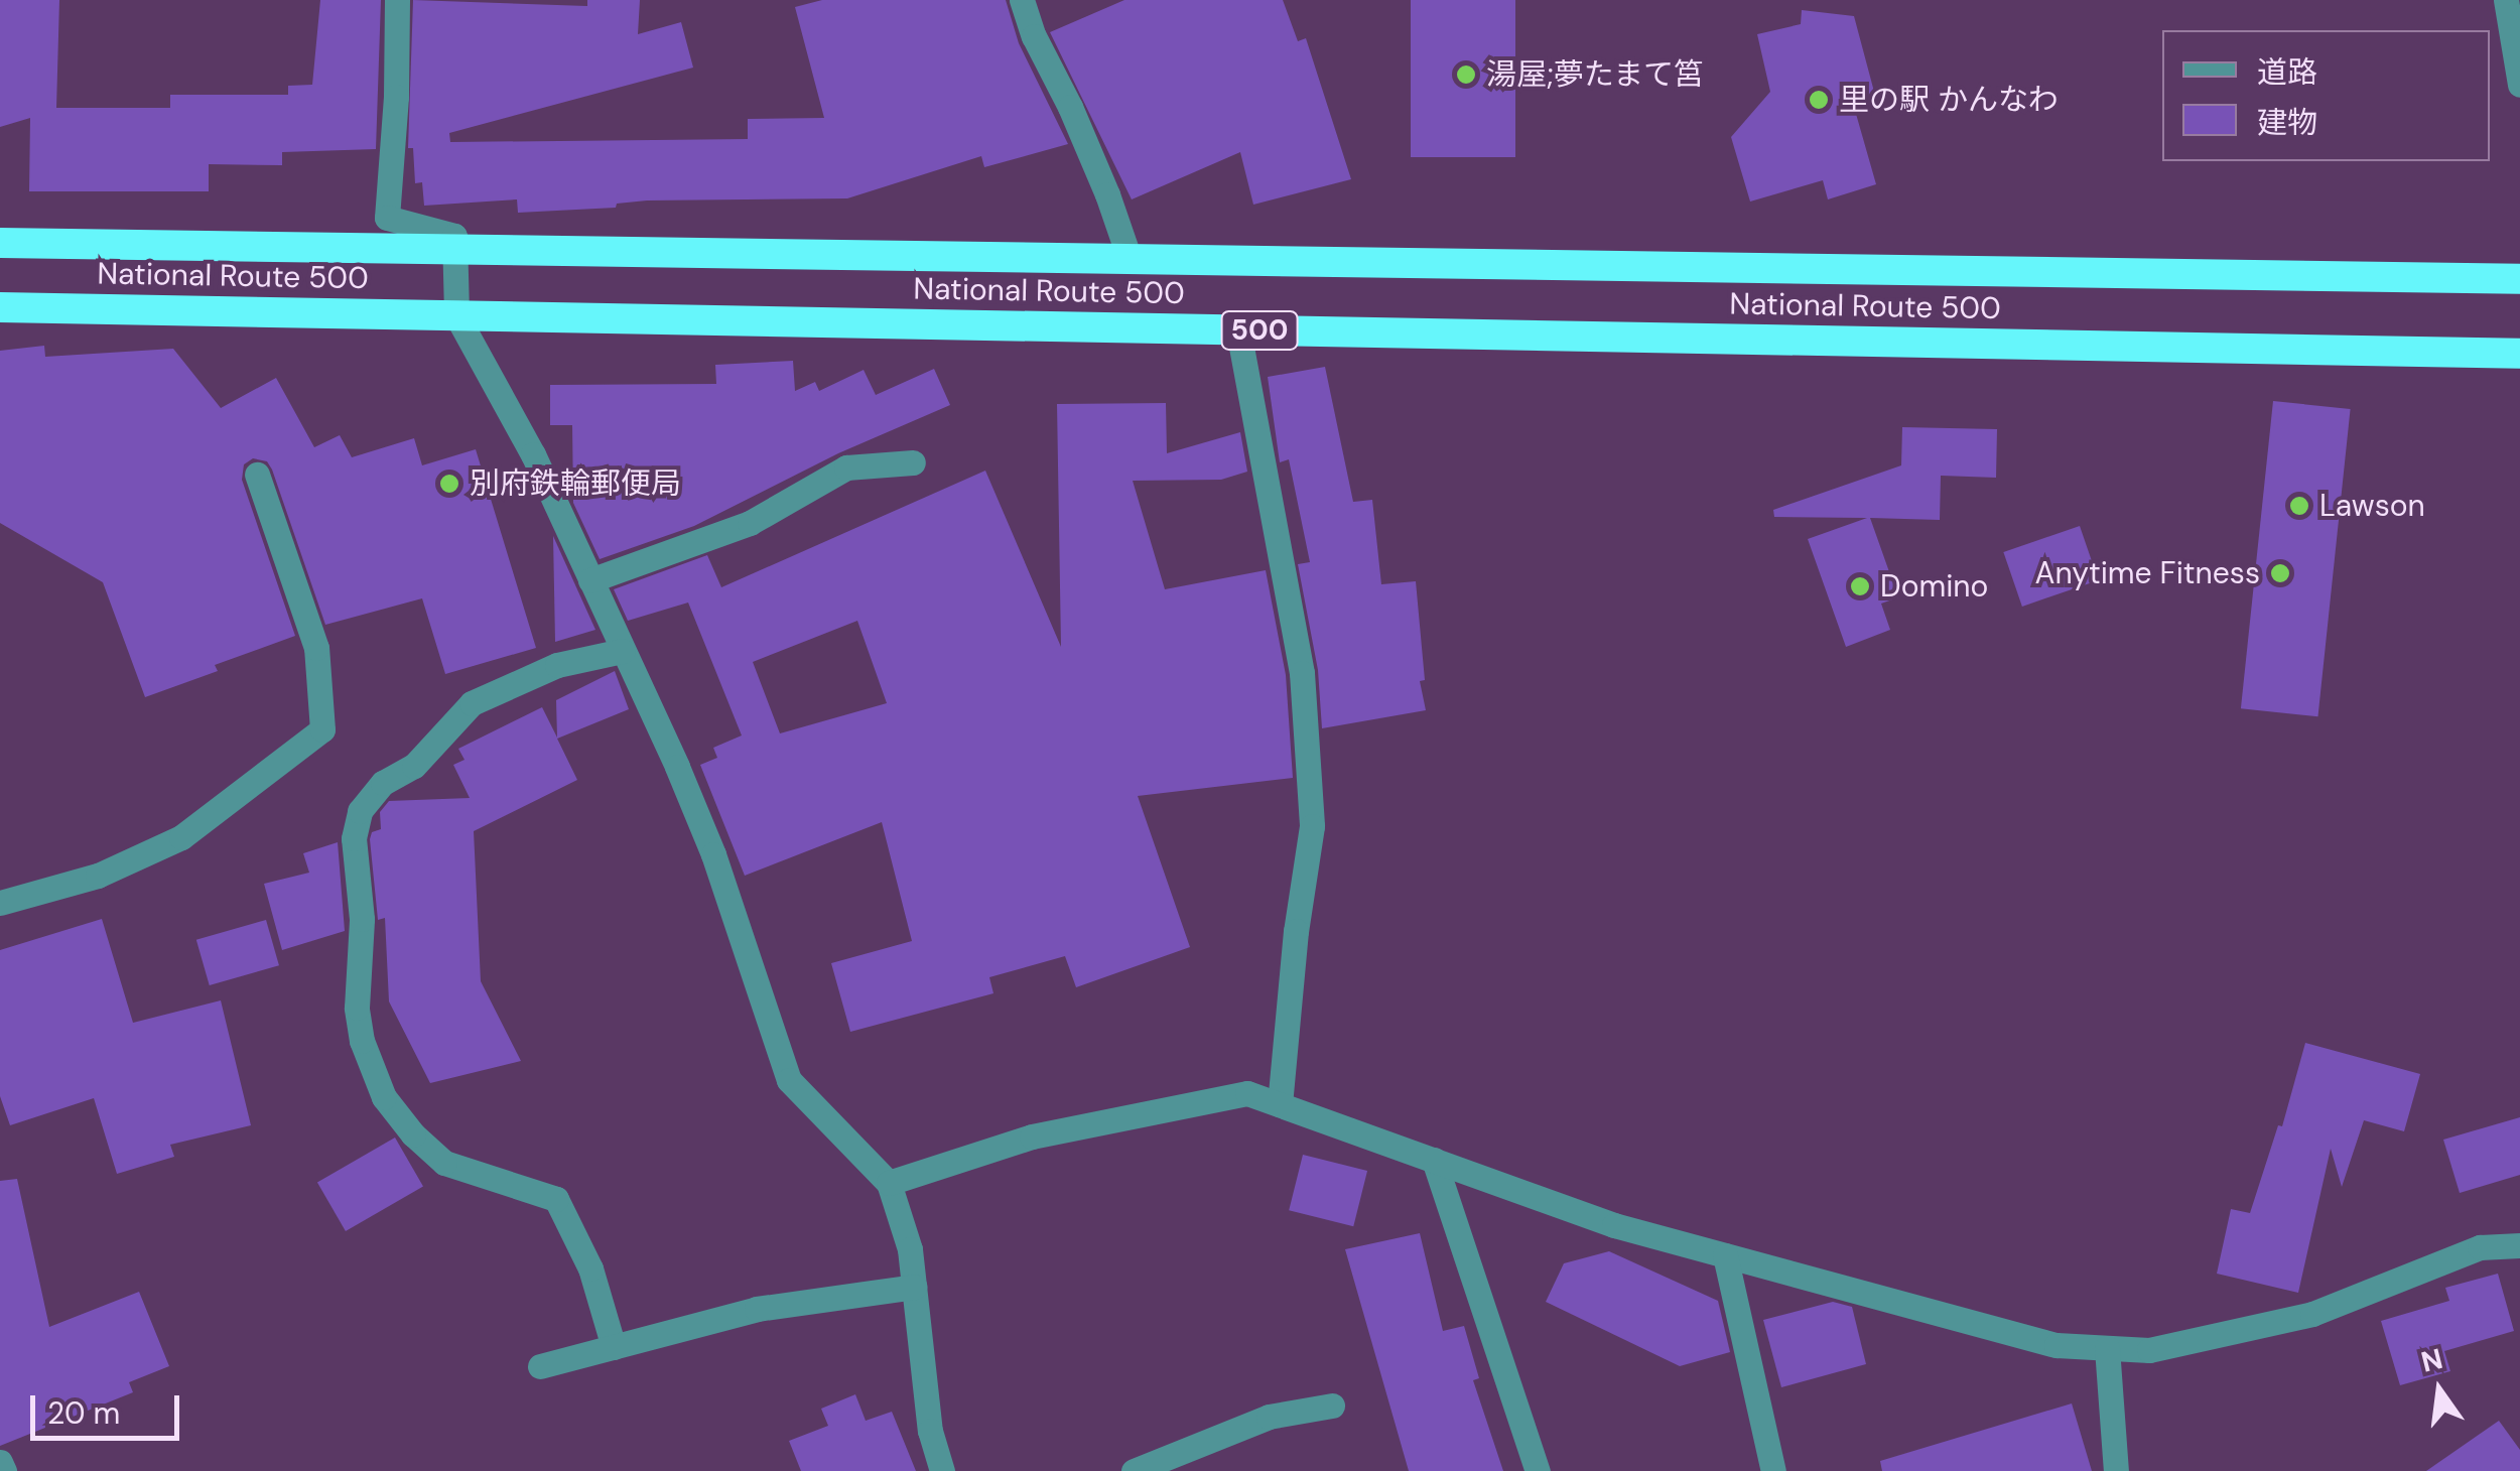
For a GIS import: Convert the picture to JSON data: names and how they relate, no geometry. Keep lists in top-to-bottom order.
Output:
{
  "streets": {
    "highway": ["National Route 500", "500"]
  },
  "places": [
    "湯屋;夢たまて筥",
    "里の駅 かんなわ",
    "別府鉄輪郵便局",
    "Lawson",
    "Anytime Fitness",
    "Domino"
  ],
  "legend": ["道路", "建物"],
  "scale_bar": "20 m",
  "north": "top"
}
